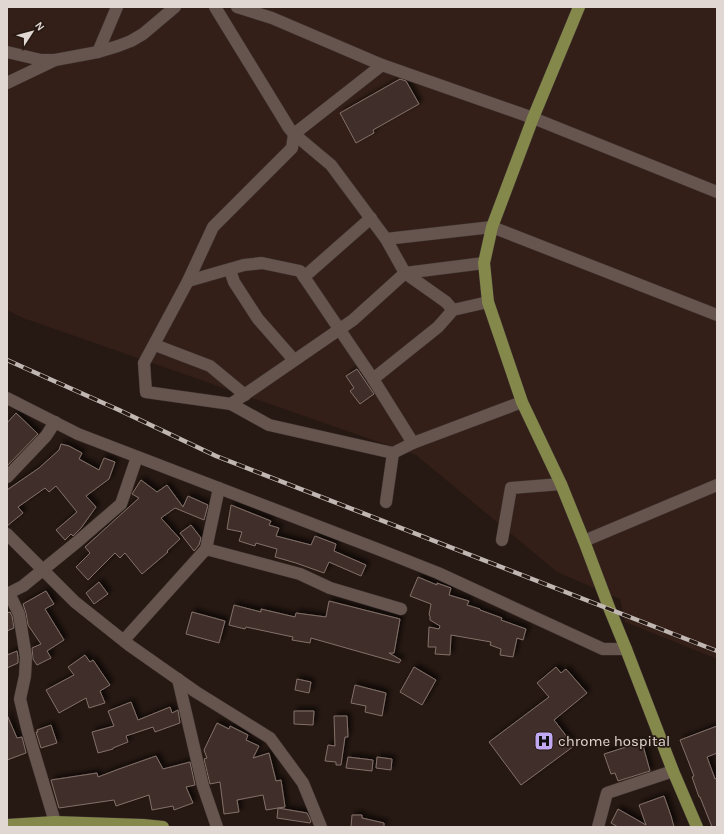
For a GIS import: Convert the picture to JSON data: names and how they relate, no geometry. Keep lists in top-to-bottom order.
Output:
{
  "places": {
    "hospital": ["chrome hospital"]
  },
  "north": "top right"
}
